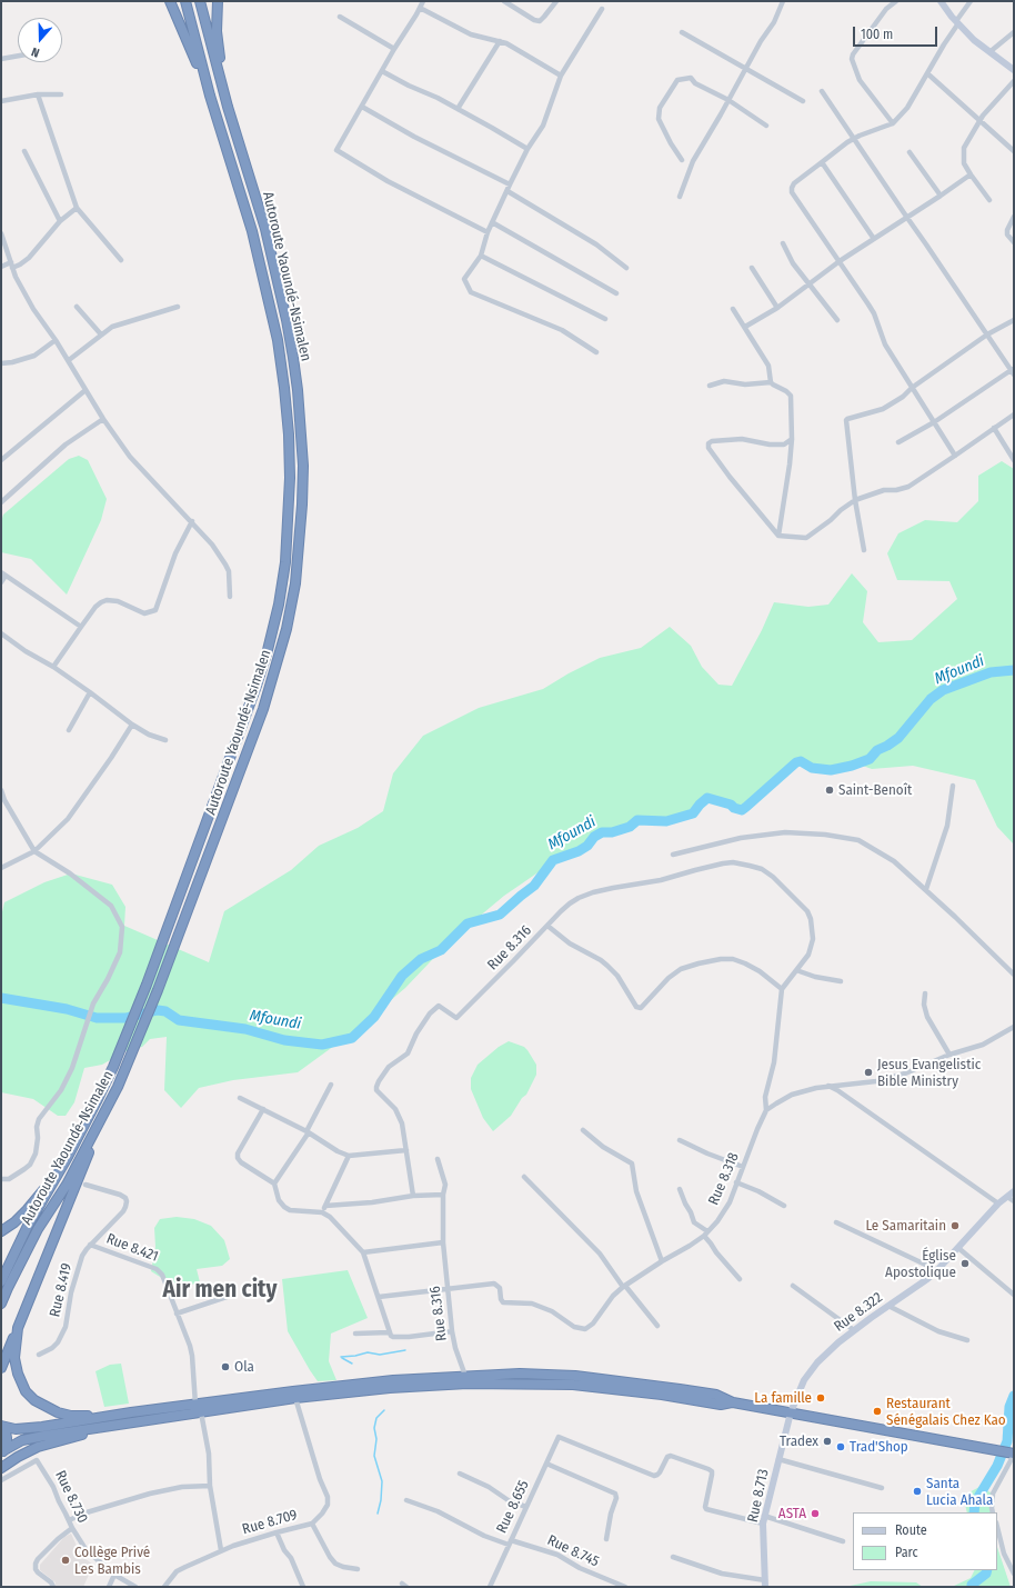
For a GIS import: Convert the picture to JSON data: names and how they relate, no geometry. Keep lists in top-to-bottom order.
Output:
{
  "streets": {
    "highway": ["Autoroute Yaoundé-Nsimalen"],
    "main road": ["Rue 8.322", "Rue 8.713"],
    "street": [
      "Rue 8.316",
      "Rue 8.318",
      "Rue 8.421",
      "Rue 8.419",
      "Rue 8.730",
      "Rue 8.655",
      "Rue 8.709",
      "Rue 8.745"
    ]
  },
  "crossings": [
    ["Rue 8.316", "Rue 8.318"],
    ["Rue 8.421", "Rue 8.419"],
    ["Rue 8.322", "Rue 8.713"],
    ["Rue 8.713", "Rue 8.655"],
    ["Rue 8.655", "Rue 8.745"]
  ],
  "districts": ["Air men city"],
  "water": ["Mfoundi"],
  "places": [
    "Saint-Benoît",
    "Jesus Evangelistic Bible Ministry",
    "Le Samaritain",
    "Église Apostolique",
    "Ola",
    "La famille",
    "Restaurant Sénégalais Chez Kao",
    "Tradex",
    "Trad'Shop",
    "Santa Lucia Ahala",
    "ASTA",
    "Collège Privé Les Bambis"
  ],
  "legend": ["Route", "Parc"],
  "scale_bar": "100 m",
  "north": "bottom"
}
